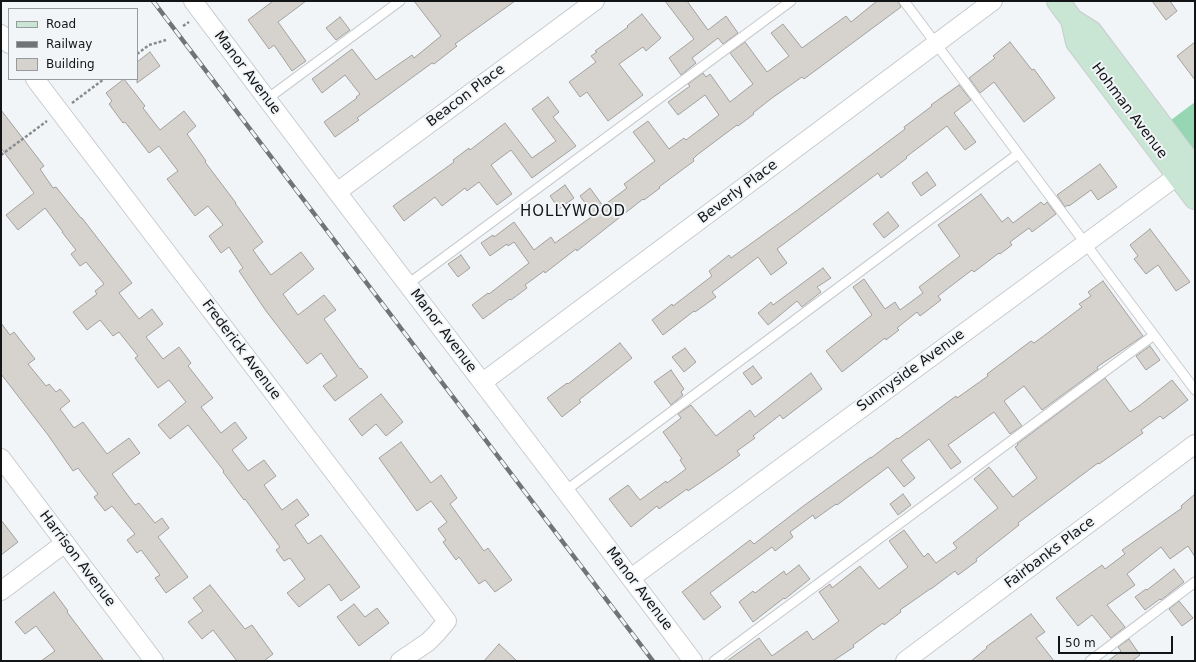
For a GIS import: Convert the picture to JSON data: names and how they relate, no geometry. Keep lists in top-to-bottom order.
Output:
{
  "streets": {
    "main road": ["Hohman Avenue"],
    "street": [
      "Manor Avenue",
      "Beacon Place",
      "Beverly Place",
      "Frederick Avenue",
      "Sunnyside Avenue",
      "Fairbanks Place",
      "Harrison Avenue"
    ]
  },
  "crossings": [
    ["Manor Avenue", "Beacon Place"],
    ["Manor Avenue", "Beverly Place"],
    ["Manor Avenue", "Sunnyside Avenue"],
    ["Hohman Avenue", "Sunnyside Avenue"]
  ],
  "districts": ["HOLLYWOOD"],
  "legend": ["Road", "Railway", "Building"],
  "scale_bar": "50 m"
}
